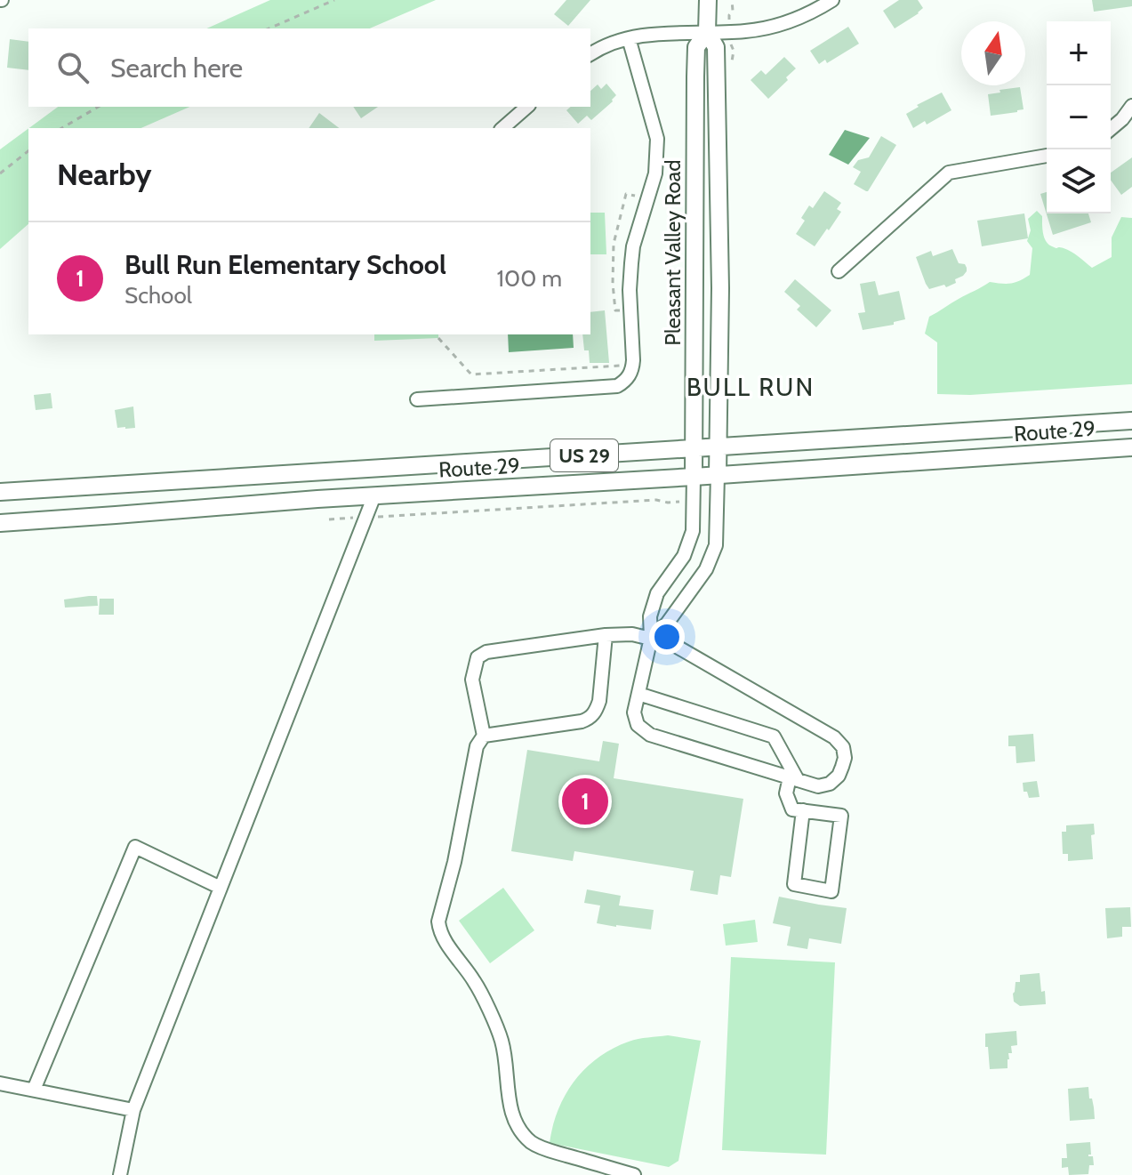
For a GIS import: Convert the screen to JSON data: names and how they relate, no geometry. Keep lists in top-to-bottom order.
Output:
{
  "streets": {
    "main road": ["Pleasant Valley Road", "Route 29", "US 29"]
  },
  "crossings": [
    ["Pleasant Valley Road", "Route 29"]
  ],
  "districts": ["BULL RUN"],
  "north": "top",
  "page": {
    "map_buttons": ["+", "−"],
    "search": "Search here",
    "heading": "Nearby",
    "list": [
      {
        "mark": "1",
        "name": "Bull Run Elementary School",
        "note": "School",
        "value": "100 m"
      }
    ],
    "pins": "1"
  }
}
